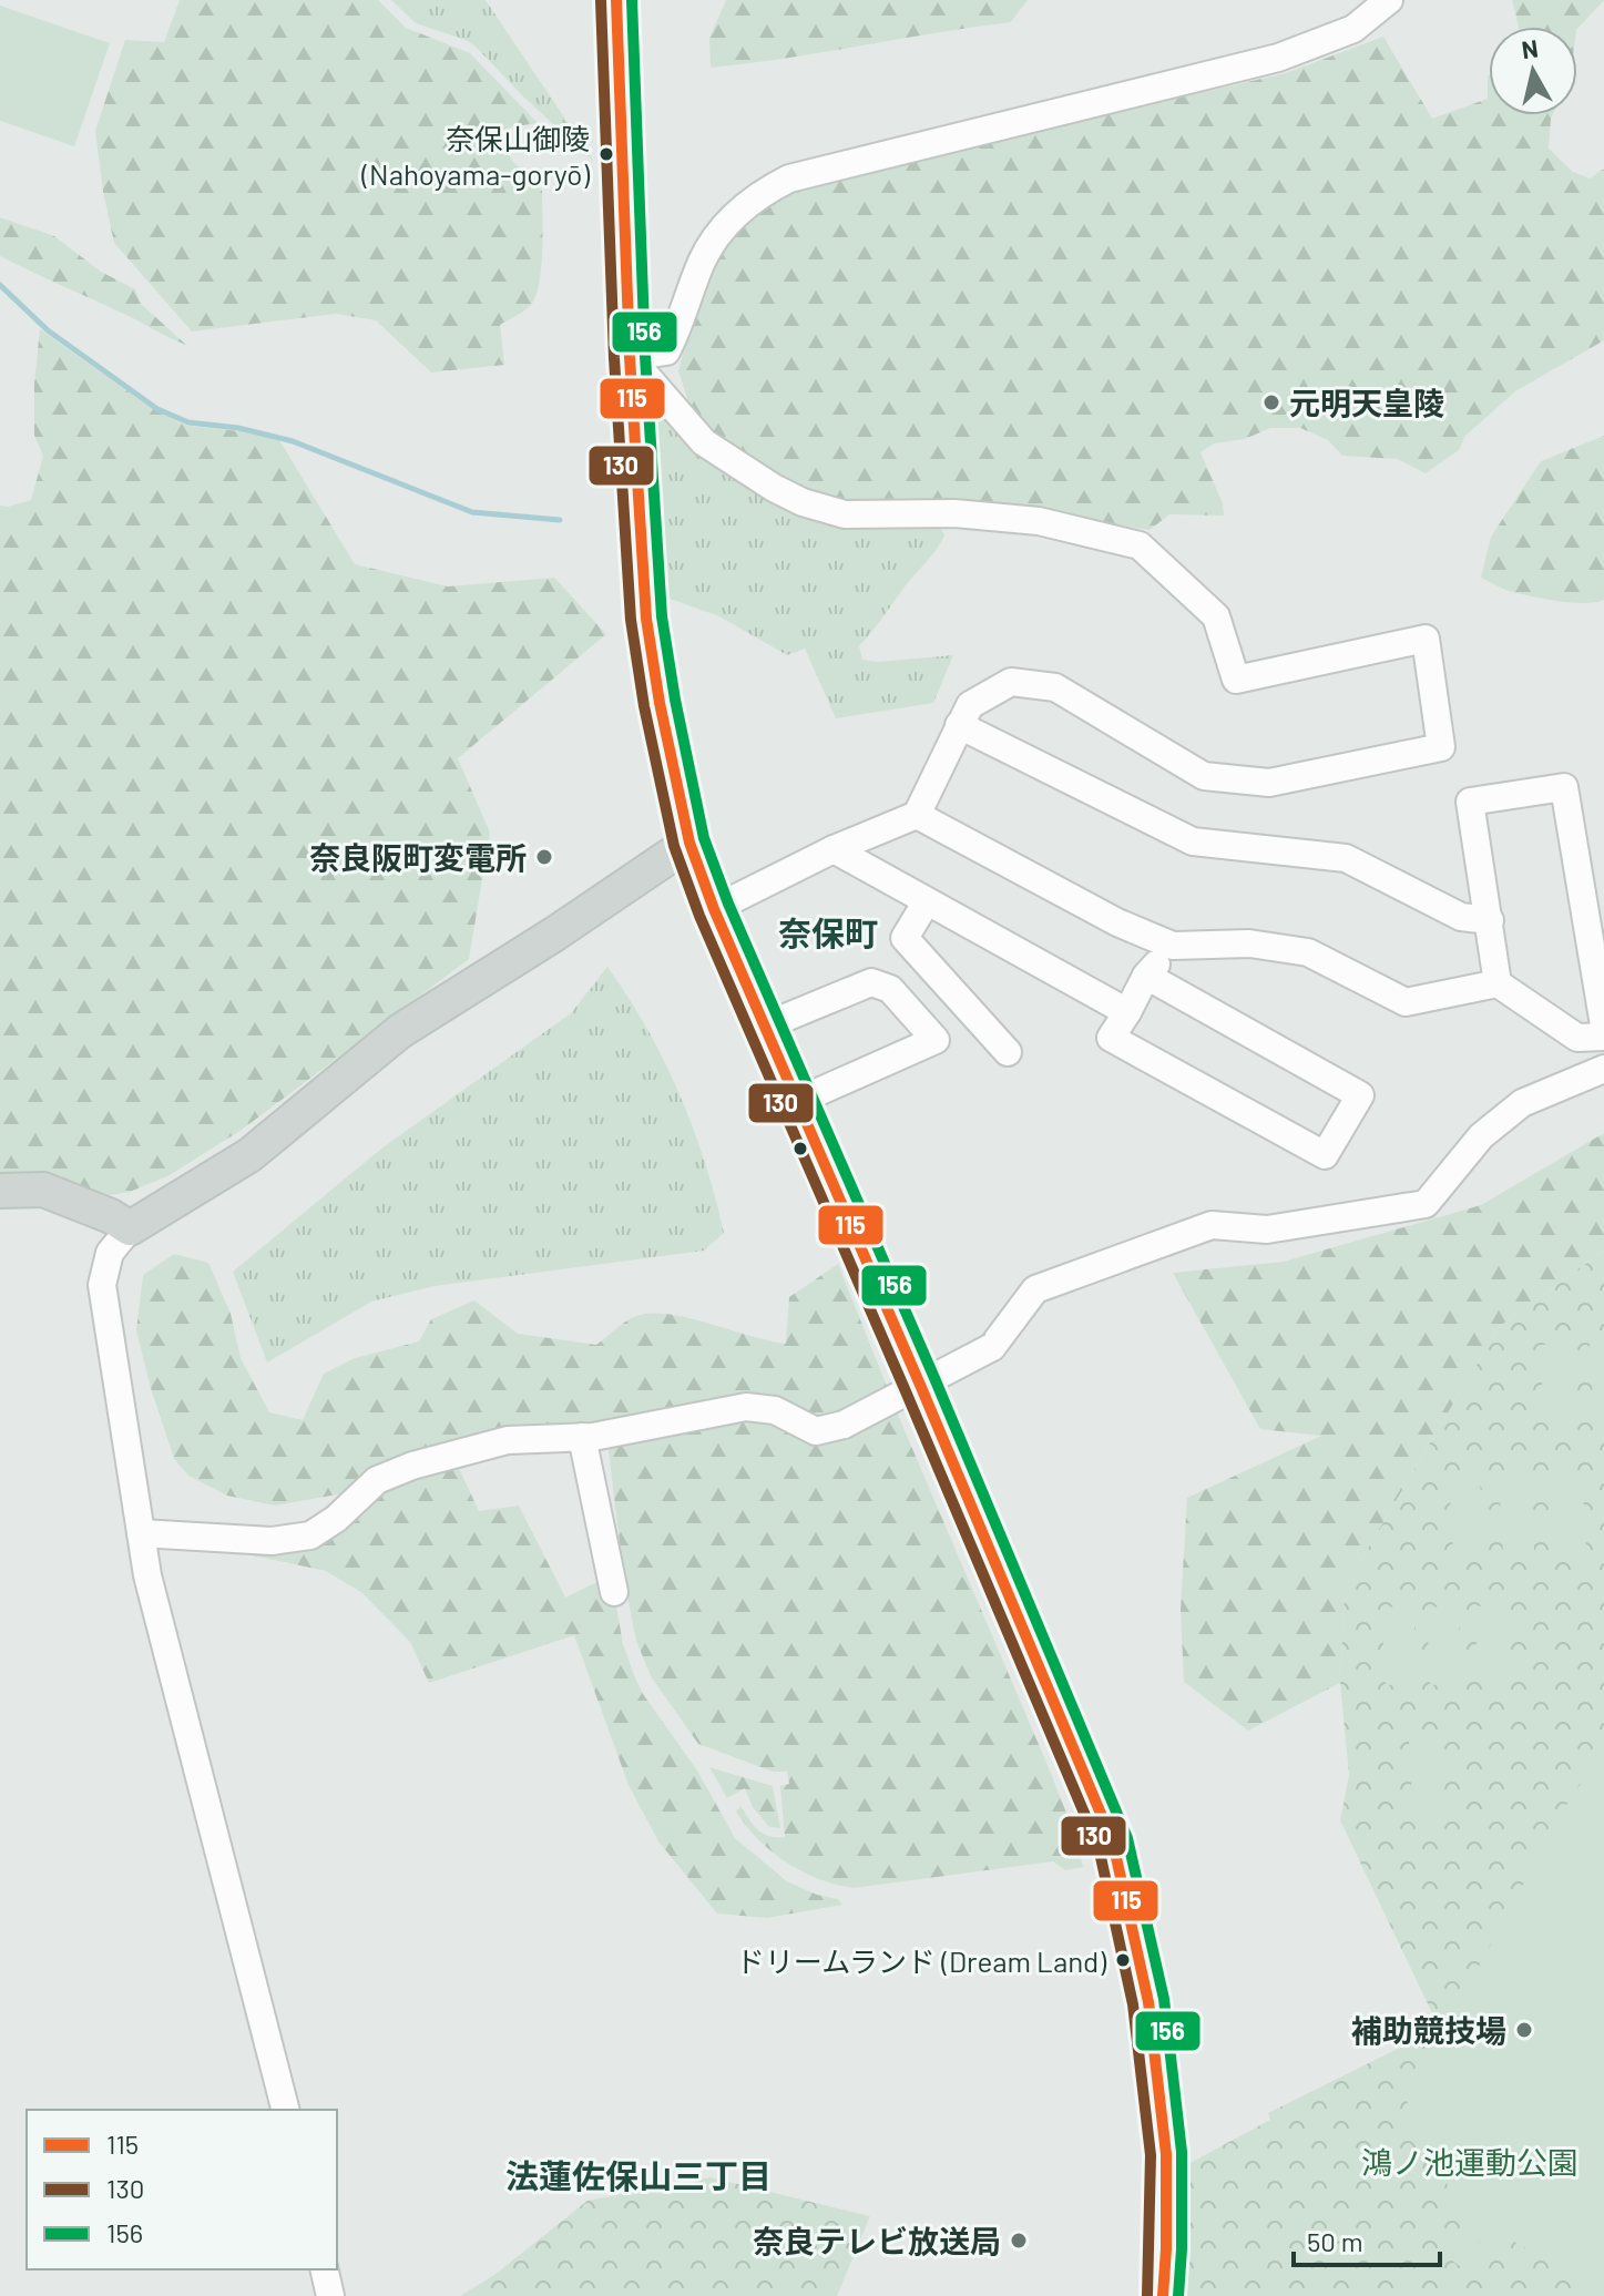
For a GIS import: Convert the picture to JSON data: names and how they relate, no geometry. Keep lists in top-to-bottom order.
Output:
{
  "districts": ["奈保町", "法蓮佐保山三丁目"],
  "parks": ["鴻ノ池運動公園"],
  "places": [
    "奈保山御陵 (Nahoyama-goryō)",
    "元明天皇陵",
    "奈良阪町変電所",
    "ドリームランド (Dream Land)",
    "補助競技場",
    "奈良テレビ放送局"
  ],
  "lines": ["transit line 115", "transit line 156", "transit line 130"],
  "legend": ["115", "130", "156"],
  "scale_bar": "50 m",
  "north": "top"
}
